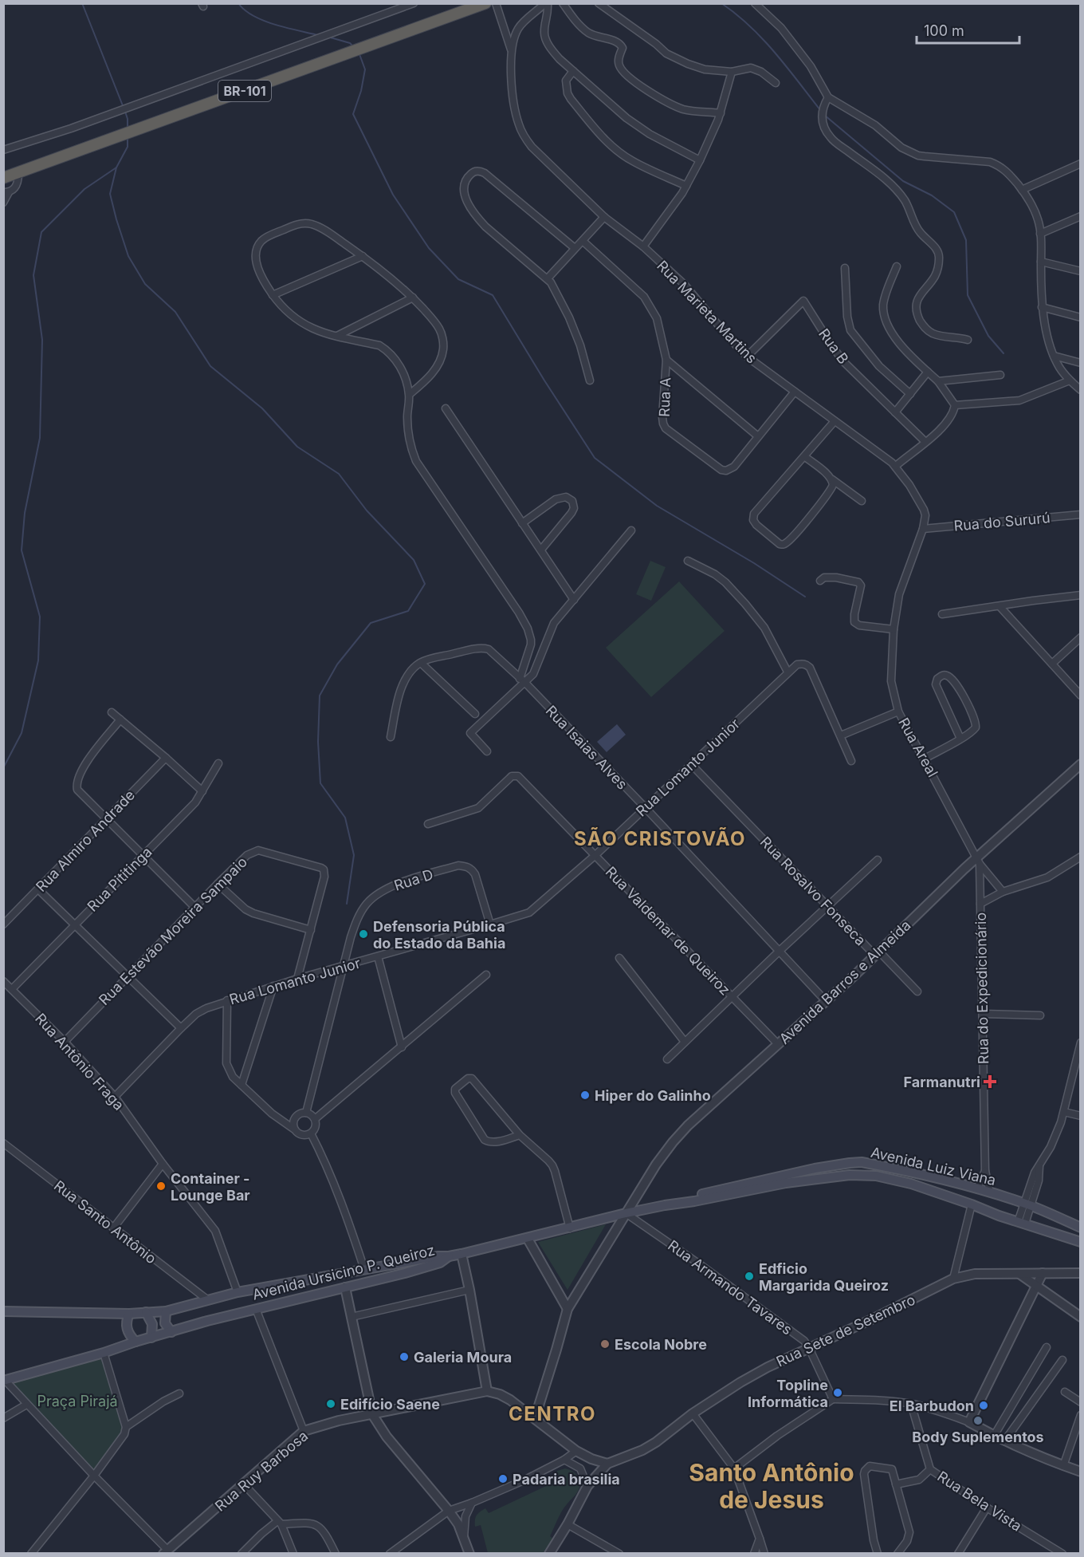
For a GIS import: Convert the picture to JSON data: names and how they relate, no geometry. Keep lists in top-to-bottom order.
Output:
{
  "streets": {
    "highway": ["BR-101"],
    "main road": ["Avenida Luiz Viana", "Avenida Ursicino P. Queiroz"],
    "street": [
      "Rua Marieta Martins",
      "Rua B",
      "Rua A",
      "Rua do Sururú",
      "Rua Isaias Alves",
      "Rua Areal",
      "Rua Lomanto Junior",
      "Rua Almiro Andrade",
      "Rua Pititinga",
      "Rua D",
      "Rua Rosalvo Fonseca",
      "Rua Estevão Moreira Sampaio",
      "Rua Valdemar de Queiroz",
      "Avenida Barros e Almeida",
      "Rua do Expedicionário",
      "Rua Antônio Fraga",
      "Rua Santo Antônio",
      "Rua Armando Tavares",
      "Rua Sete de Setembro",
      "Rua Ruy Barbosa",
      "Rua Bela Vista"
    ]
  },
  "crossings": [
    ["Rua Marieta Martins", "Rua B"],
    ["Rua Marieta Martins", "Rua do Sururú"],
    ["Rua Marieta Martins", "Rua Areal"],
    ["Rua do Sururú", "Rua Areal"],
    ["Rua Isaias Alves", "Rua Lomanto Junior"],
    ["Rua Isaias Alves", "Avenida Barros e Almeida"],
    ["Rua Areal", "Avenida Barros e Almeida"],
    ["Rua Areal", "Rua do Expedicionário"],
    ["Rua Lomanto Junior", "Rua D"],
    ["Rua Lomanto Junior", "Rua Rosalvo Fonseca"],
    ["Rua Lomanto Junior", "Rua Valdemar de Queiroz"],
    ["Rua Lomanto Junior", "Rua Antônio Fraga"],
    ["Rua Pititinga", "Rua Antônio Fraga"],
    ["Rua Rosalvo Fonseca", "Avenida Barros e Almeida"],
    ["Rua Estevão Moreira Sampaio", "Rua Antônio Fraga"],
    ["Rua Valdemar de Queiroz", "Avenida Barros e Almeida"],
    ["Avenida Barros e Almeida", "Rua do Expedicionário"],
    ["Avenida Barros e Almeida", "Avenida Luiz Viana"],
    ["Avenida Barros e Almeida", "Rua Armando Tavares"],
    ["Rua do Expedicionário", "Avenida Luiz Viana"],
    ["Rua Antônio Fraga", "Avenida Ursicino P. Queiroz"],
    ["Avenida Luiz Viana", "Avenida Ursicino P. Queiroz"],
    ["Avenida Luiz Viana", "Rua Armando Tavares"],
    ["Rua Santo Antônio", "Avenida Ursicino P. Queiroz"],
    ["Rua Armando Tavares", "Rua Sete de Setembro"]
  ],
  "districts": ["SÃO CRISTOVÃO", "CENTRO", "Santo Antônio de Jesus"],
  "parks": ["Praça Pirajá"],
  "places": {
    "other": [
      "Defensoria Pública do Estado da Bahia",
      "Hiper do Galinho",
      "Container - Lounge Bar",
      "Edficio Margarida Queiroz",
      "Escola Nobre",
      "Galeria Moura",
      "Topline Informática",
      "Edifício Saene",
      "El Barbudon",
      "Body Suplementos",
      "Padaria brasilia"
    ],
    "health": ["Farmanutri"]
  },
  "scale_bar": "100 m"
}
